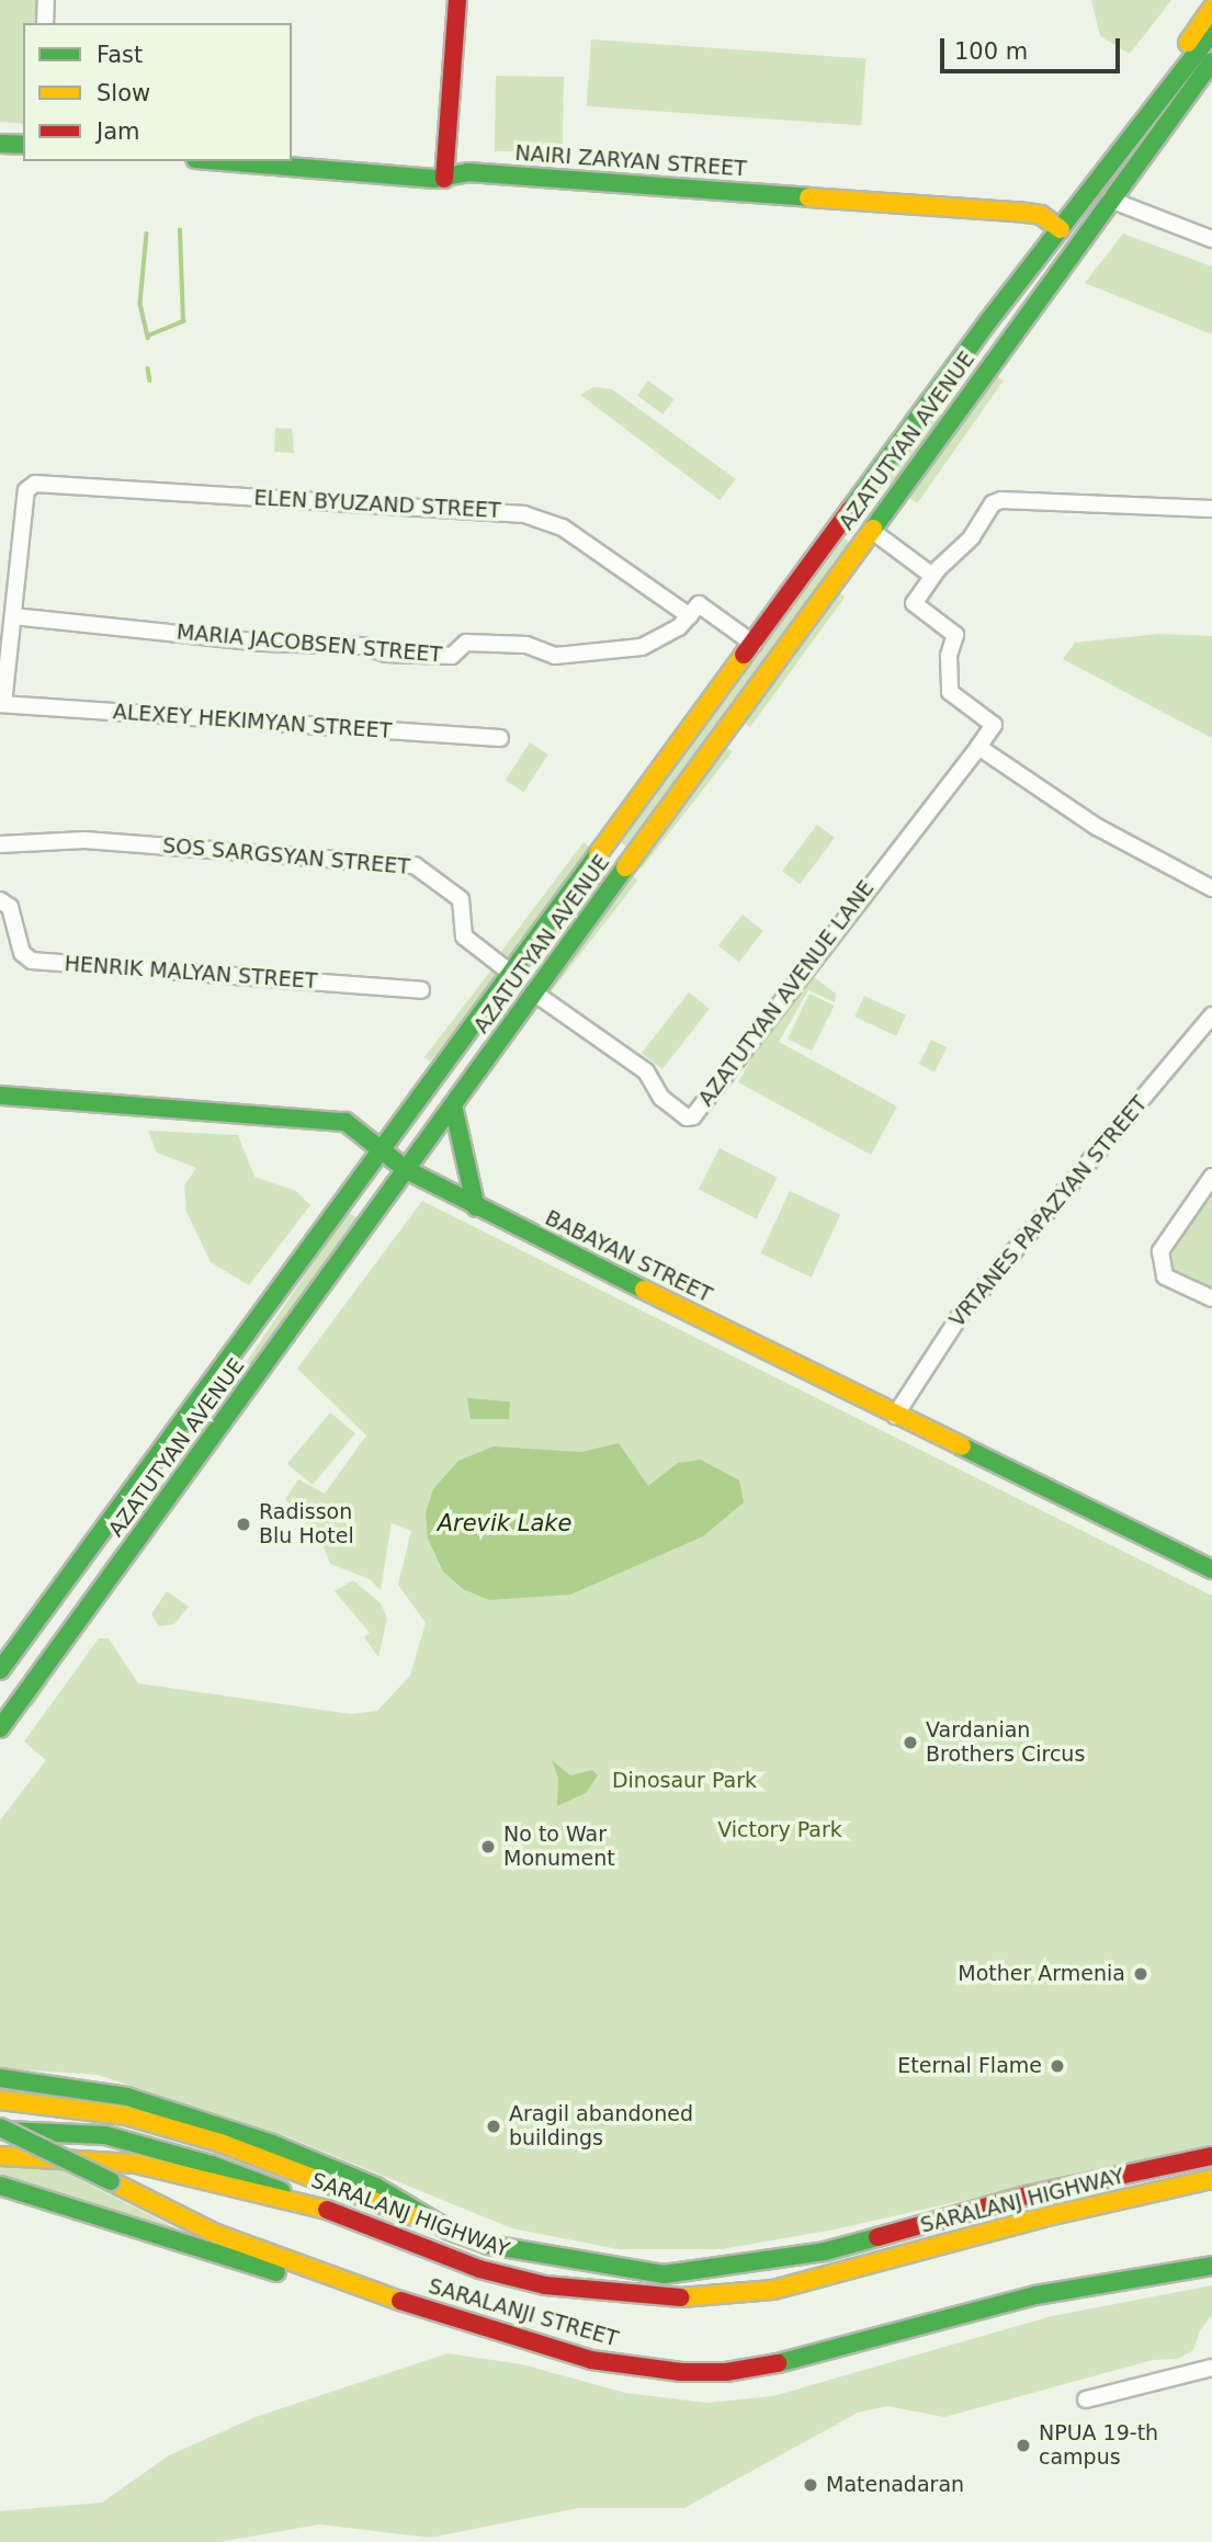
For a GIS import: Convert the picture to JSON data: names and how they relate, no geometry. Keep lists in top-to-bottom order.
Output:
{
  "streets": {
    "main road": [
      "NAIRI ZARYAN STREET",
      "AZATUTYAN AVENUE",
      "BABAYAN STREET",
      "SARALANJ HIGHWAY",
      "SARALANJI STREET"
    ],
    "street": [
      "ELEN BYUZAND STREET",
      "MARIA JACOBSEN STREET",
      "ALEXEY HEKIMYAN STREET",
      "SOS SARGSYAN STREET",
      "HENRIK MALYAN STREET",
      "AZATUTYAN AVENUE LANE",
      "VRTANES PAPAZYAN STREET"
    ]
  },
  "crossings": [
    ["NAIRI ZARYAN STREET", "AZATUTYAN AVENUE"],
    ["AZATUTYAN AVENUE", "SOS SARGSYAN STREET"],
    ["AZATUTYAN AVENUE", "AZATUTYAN AVENUE LANE"],
    ["AZATUTYAN AVENUE", "BABAYAN STREET"],
    ["ELEN BYUZAND STREET", "MARIA JACOBSEN STREET"],
    ["VRTANES PAPAZYAN STREET", "BABAYAN STREET"],
    ["SARALANJ HIGHWAY", "SARALANJI STREET"]
  ],
  "water": ["Arevik Lake"],
  "parks": ["Dinosaur Park", "Victory Park"],
  "places": [
    "Radisson Blu Hotel",
    "Vardanian Brothers Circus",
    "No to War Monument",
    "Mother Armenia",
    "Eternal Flame",
    "Aragil abandoned buildings",
    "NPUA 19-th campus",
    "Matenadaran"
  ],
  "legend": ["Fast", "Slow", "Jam"],
  "scale_bar": "100 m"
}
